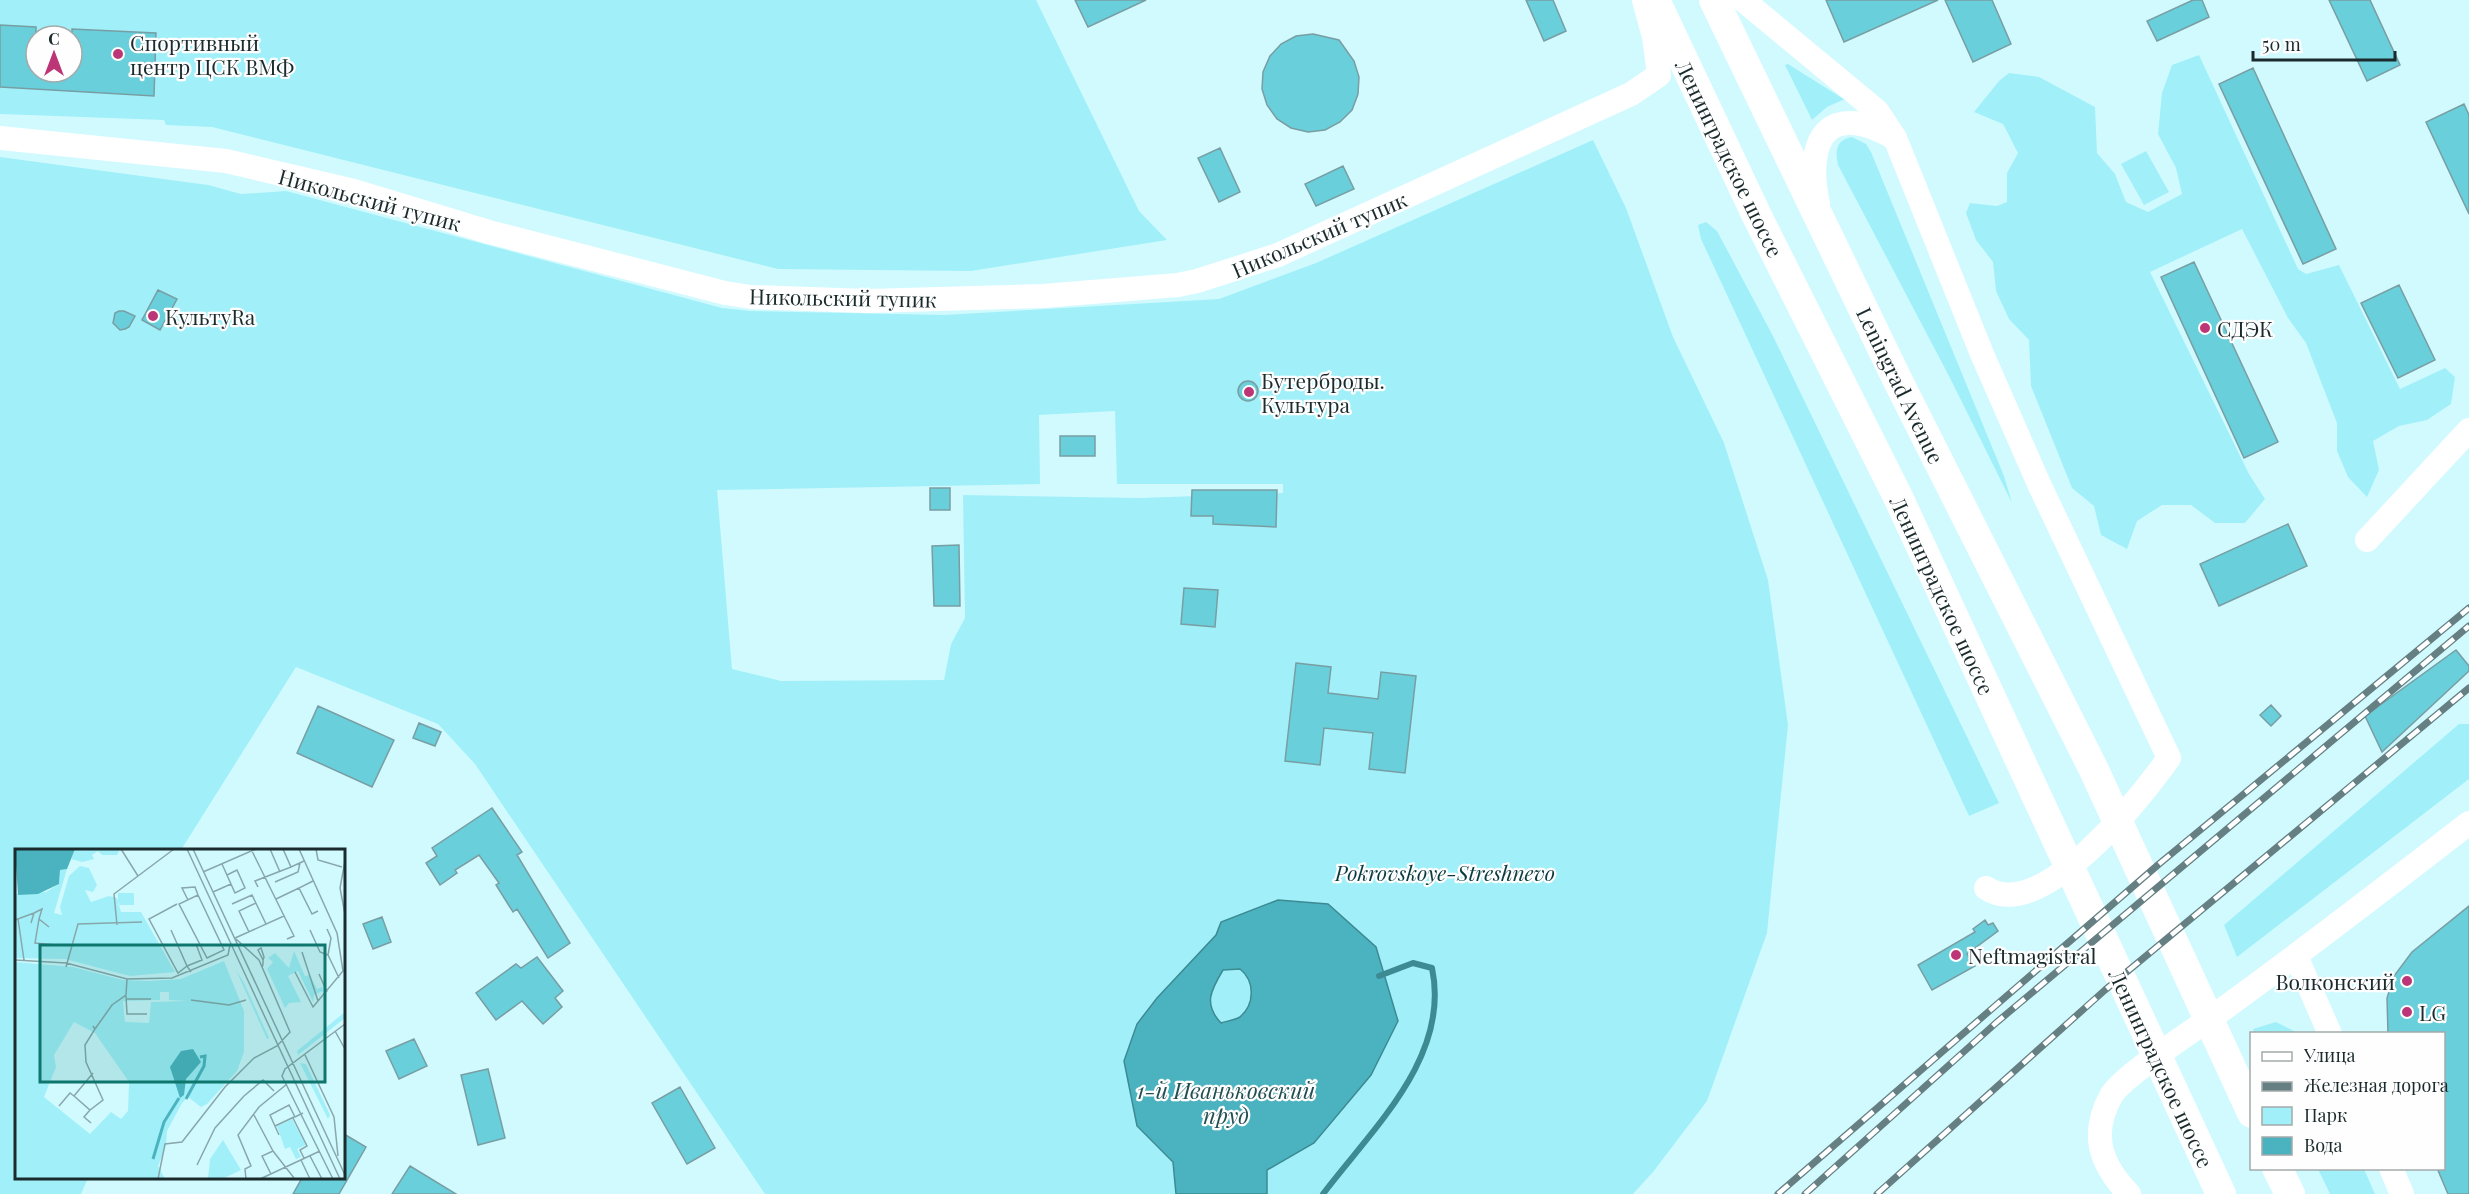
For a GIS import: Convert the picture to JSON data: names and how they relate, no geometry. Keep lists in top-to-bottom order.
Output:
{
  "streets": {
    "main road": ["Ленинградское шоссе", "Leningrad Avenue"],
    "street": ["Никольский тупик"]
  },
  "water": ["1-й Иваньковский пруд"],
  "parks": ["Pokrovskoye-Streshnevo"],
  "places": [
    "Спортивный центр ЦСК ВМФ",
    "КультуRа",
    "СДЭК",
    "Бутерброды. Культура",
    "Neftmagistral",
    "Волконский",
    "LG"
  ],
  "legend": [
    "Улица",
    "Железная дорога",
    "Парк",
    "Вода"
  ],
  "scale_bar": "50 m",
  "north": "top"
}
